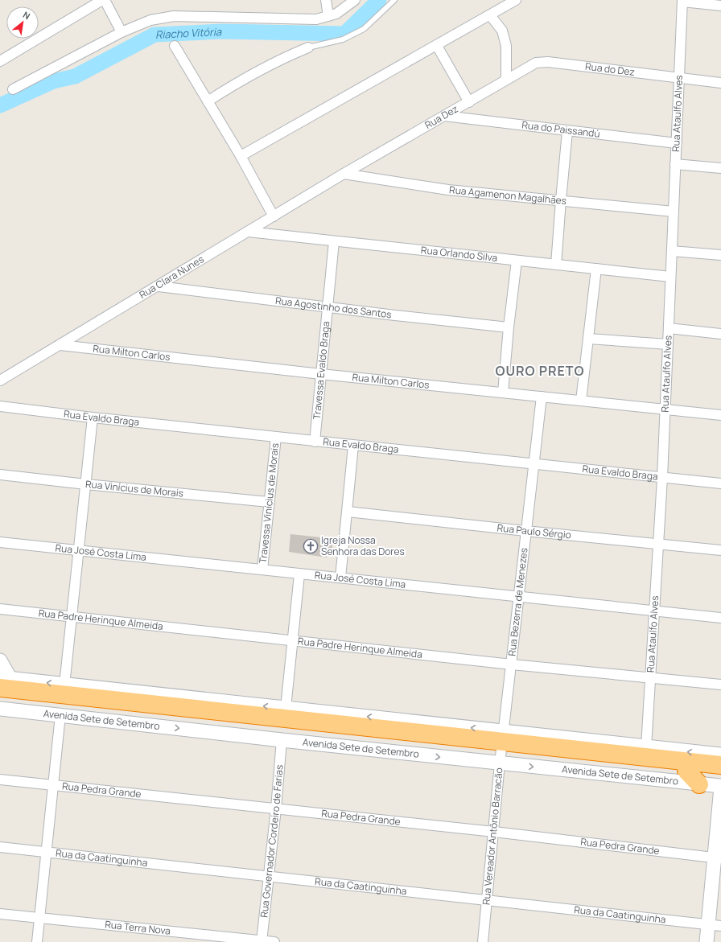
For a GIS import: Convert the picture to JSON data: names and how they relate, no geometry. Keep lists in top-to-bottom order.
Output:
{
  "streets": {
    "highway": ["Avenida Sete de Setembro"],
    "street": [
      "Rua do Dez",
      "Rua Ataulfo Alves",
      "Rua Dez",
      "Rua do Paissandú",
      "Rua Agamenon Magalhães",
      "Rua Orlando Silva",
      "Rua Clara Nunes",
      "Rua Agostinho dos Santos",
      "Rua Milton Carlos",
      "Travessa Evaldo Braga",
      "Rua Evaldo Braga",
      "Rua Vinícius de Morais",
      "Travessa Vinícius de Morais",
      "Rua Paulo Sérgio",
      "Rua José Costa Lima",
      "Rua Bezerra de Menezes",
      "Rua Padre Herinque Almeida",
      "Rua Pedra Grande",
      "Rua Vereador Antônio Barracão",
      "Rua Governador Cordeiro de Farias",
      "Rua da Caatinguinha",
      "Rua Terra Nova"
    ]
  },
  "crossings": [
    ["Rua do Dez", "Rua Ataulfo Alves"],
    ["Rua do Dez", "Rua Dez"],
    ["Rua Ataulfo Alves", "Rua do Paissandú"],
    ["Rua Ataulfo Alves", "Rua Agamenon Magalhães"],
    ["Rua Ataulfo Alves", "Rua Orlando Silva"],
    ["Rua Ataulfo Alves", "Rua Milton Carlos"],
    ["Rua Ataulfo Alves", "Rua Evaldo Braga"],
    ["Rua Ataulfo Alves", "Rua Paulo Sérgio"],
    ["Rua Ataulfo Alves", "Rua José Costa Lima"],
    ["Rua Ataulfo Alves", "Rua Padre Herinque Almeida"],
    ["Rua Ataulfo Alves", "Avenida Sete de Setembro"],
    ["Rua Dez", "Rua do Paissandú"],
    ["Rua Dez", "Rua Agamenon Magalhães"],
    ["Rua Dez", "Rua Clara Nunes"],
    ["Rua Agamenon Magalhães", "Rua Clara Nunes"],
    ["Rua Orlando Silva", "Rua Clara Nunes"],
    ["Rua Orlando Silva", "Travessa Evaldo Braga"],
    ["Rua Clara Nunes", "Rua Agostinho dos Santos"],
    ["Rua Clara Nunes", "Rua Milton Carlos"],
    ["Rua Agostinho dos Santos", "Travessa Evaldo Braga"],
    ["Rua Milton Carlos", "Travessa Evaldo Braga"],
    ["Rua Milton Carlos", "Rua Bezerra de Menezes"],
    ["Travessa Evaldo Braga", "Rua Evaldo Braga"],
    ["Rua Evaldo Braga", "Travessa Vinícius de Morais"],
    ["Rua Evaldo Braga", "Rua Bezerra de Menezes"],
    ["Rua Vinícius de Morais", "Travessa Vinícius de Morais"],
    ["Travessa Vinícius de Morais", "Rua José Costa Lima"],
    ["Rua Paulo Sérgio", "Rua Bezerra de Menezes"],
    ["Rua José Costa Lima", "Rua Bezerra de Menezes"],
    ["Rua Bezerra de Menezes", "Rua Padre Herinque Almeida"],
    ["Rua Bezerra de Menezes", "Avenida Sete de Setembro"],
    ["Rua Bezerra de Menezes", "Rua Vereador Antônio Barracão"],
    ["Avenida Sete de Setembro", "Rua Vereador Antônio Barracão"],
    ["Avenida Sete de Setembro", "Rua Governador Cordeiro de Farias"],
    ["Rua Pedra Grande", "Rua Vereador Antônio Barracão"],
    ["Rua Pedra Grande", "Rua Governador Cordeiro de Farias"],
    ["Rua Vereador Antônio Barracão", "Rua da Caatinguinha"],
    ["Rua Governador Cordeiro de Farias", "Rua da Caatinguinha"],
    ["Rua Governador Cordeiro de Farias", "Rua Terra Nova"]
  ],
  "districts": ["OURO PRETO"],
  "water": ["Riacho Vitória"],
  "places": {
    "church": ["Igreja Nossa Senhora das Dores"]
  },
  "north": "top right"
}
